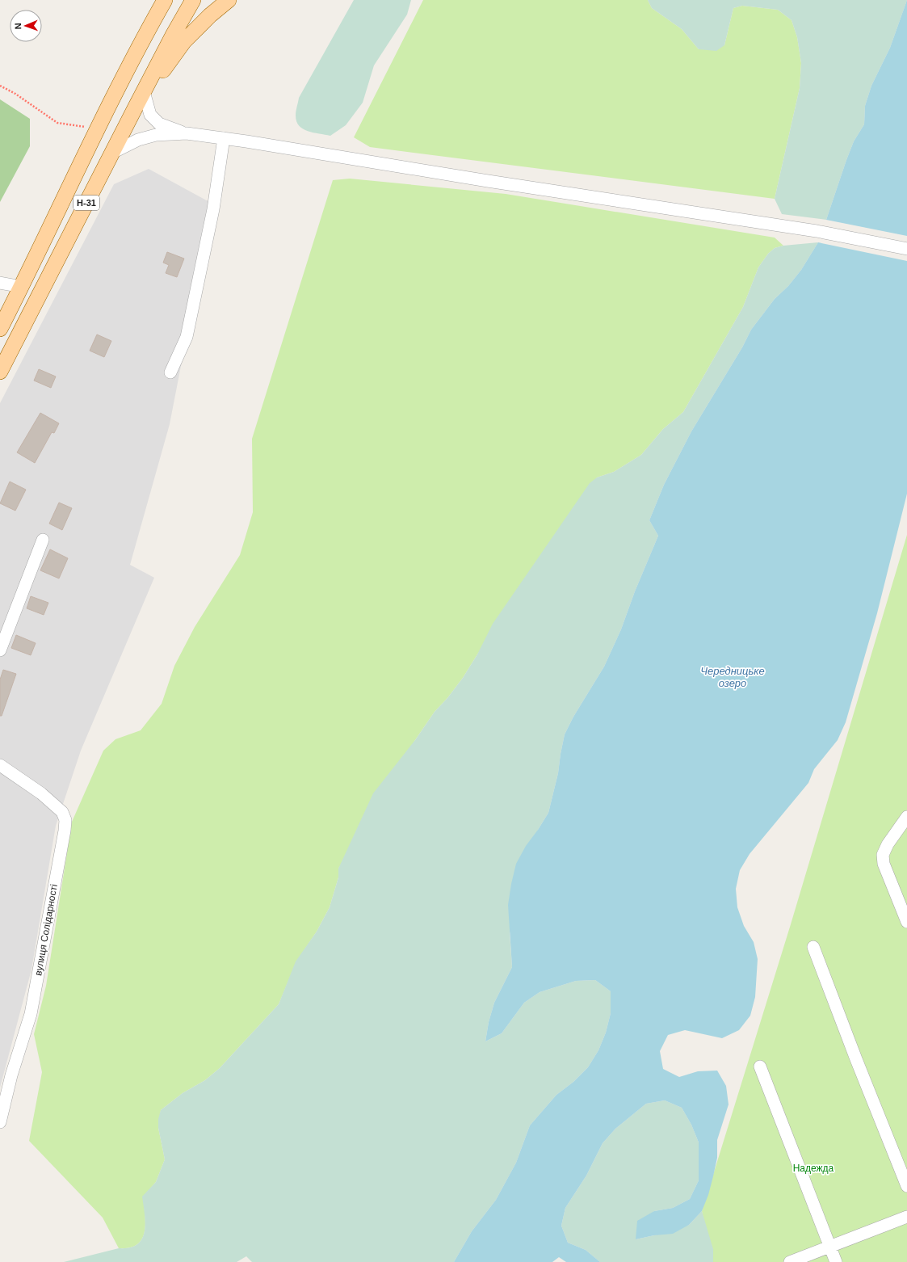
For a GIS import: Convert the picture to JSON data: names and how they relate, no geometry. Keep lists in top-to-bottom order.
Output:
{
  "streets": {
    "main road": ["Н-31"],
    "street": ["вулиця Солідарності"]
  },
  "water": ["Чередницьке озеро"],
  "parks": ["Надежда"],
  "north": "left"
}
